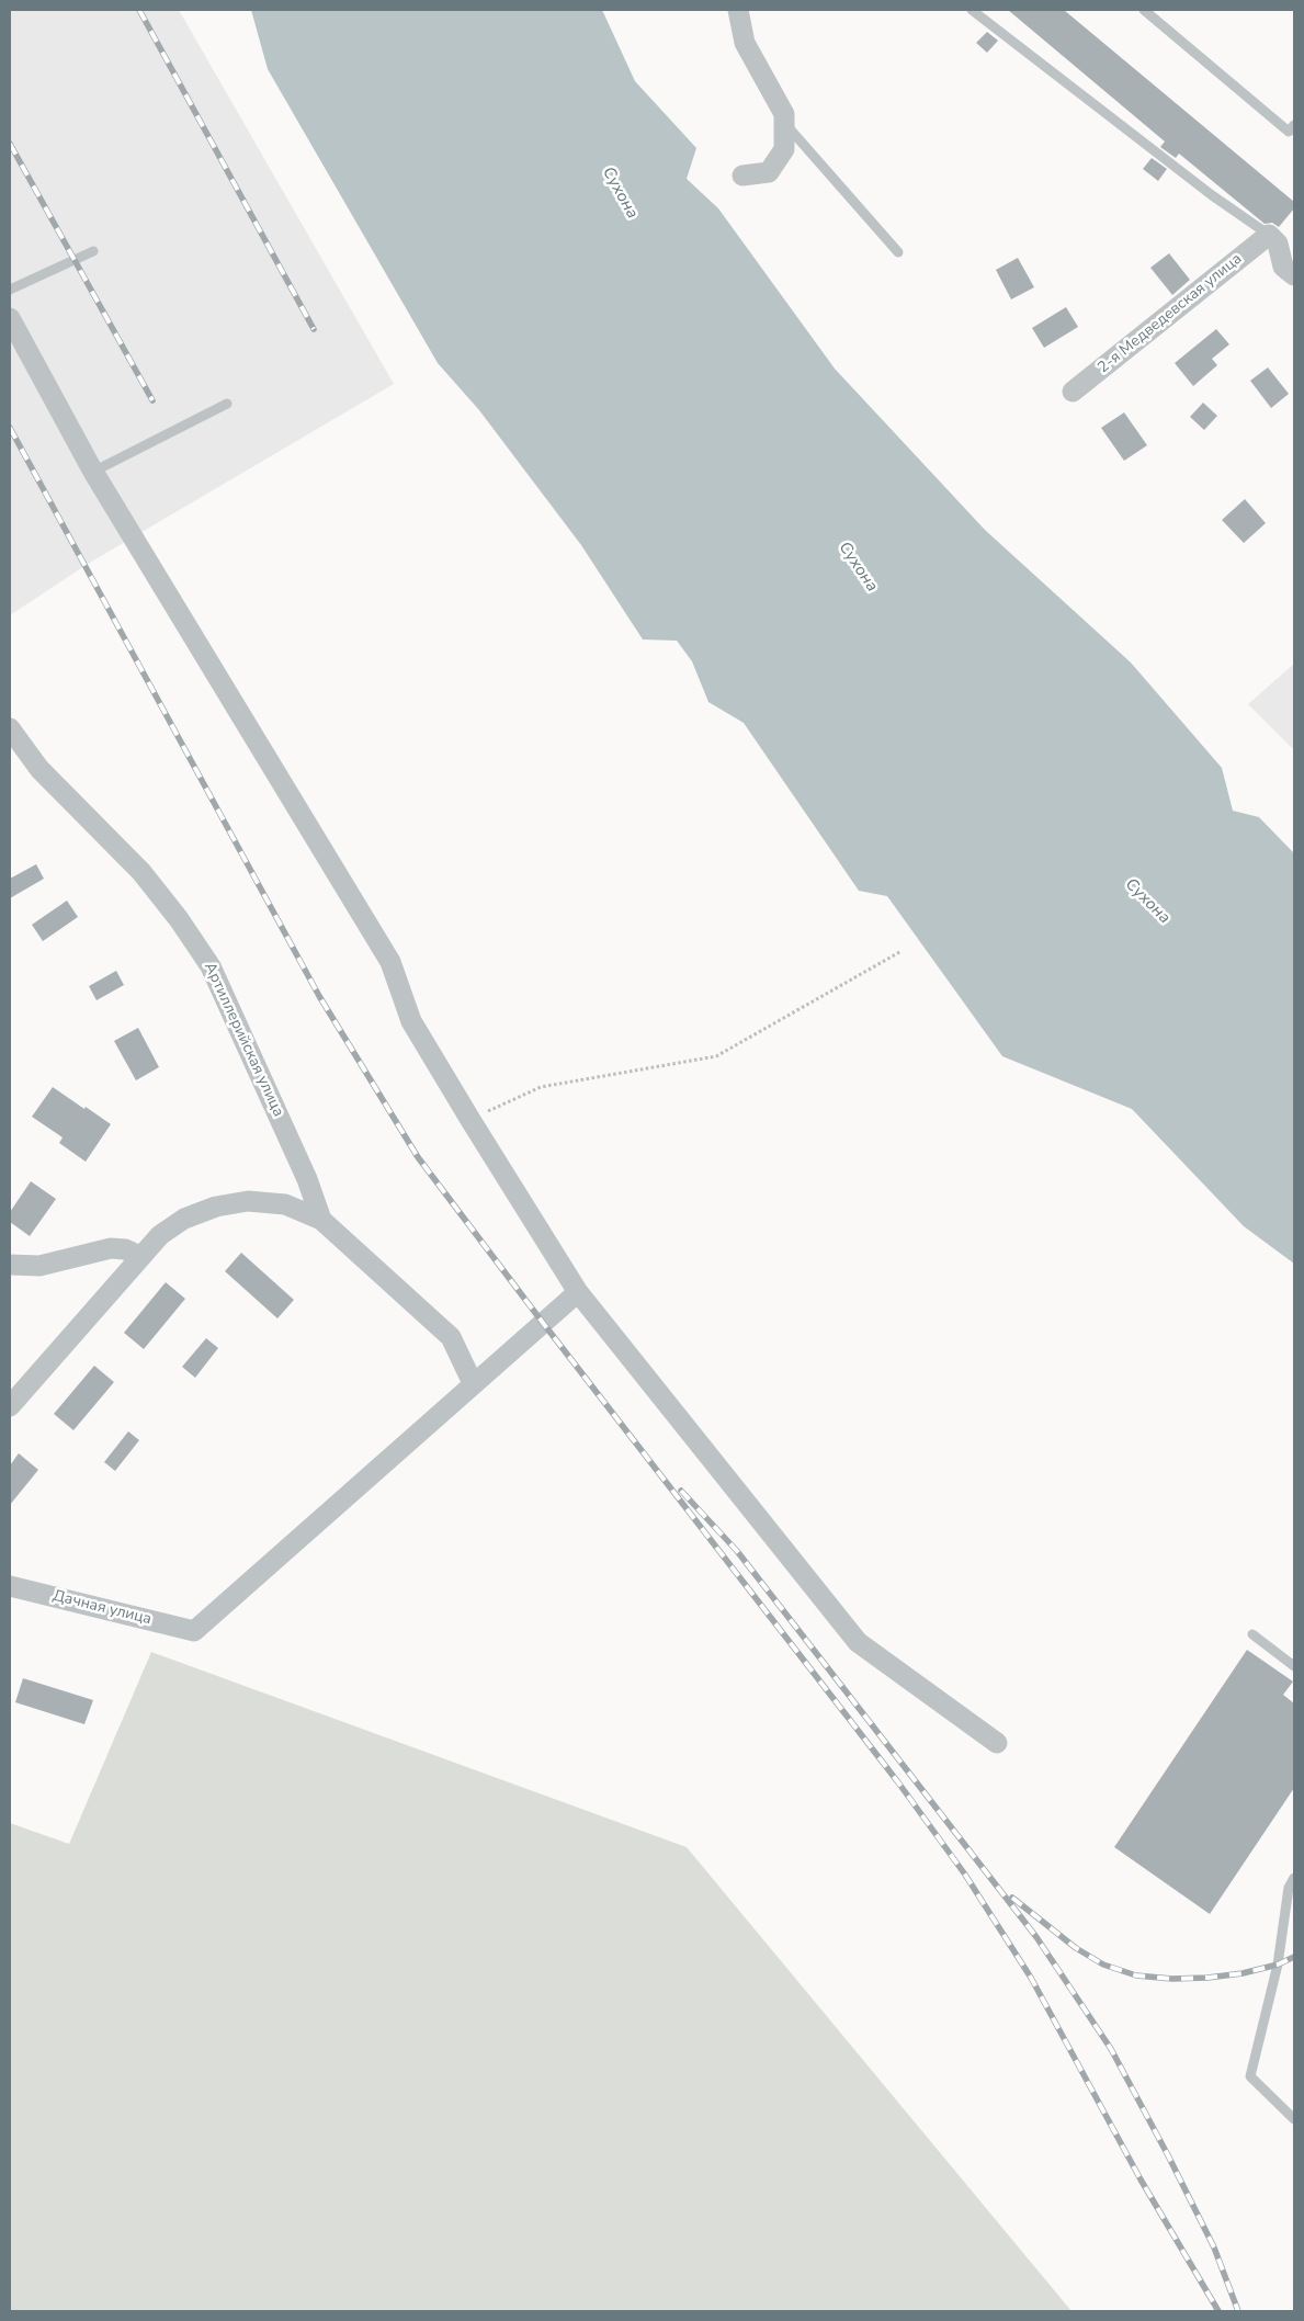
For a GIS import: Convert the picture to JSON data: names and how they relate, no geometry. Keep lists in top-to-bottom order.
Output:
{
  "streets": {
    "street": ["2-я Медведевская улица", "Артиллерийская улица", "Дачная улица"]
  },
  "crossings": [
    ["Артиллерийская улица", "Дачная улица"]
  ],
  "water": ["Сухона"]
}
